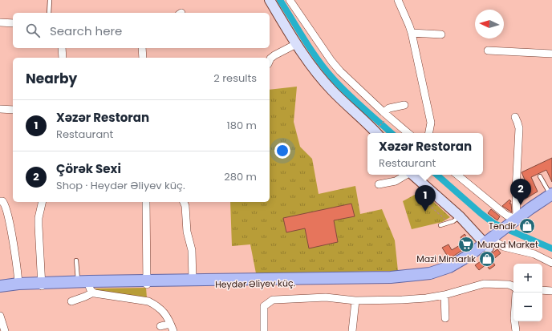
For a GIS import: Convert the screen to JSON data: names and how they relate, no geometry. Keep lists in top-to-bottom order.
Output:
{
  "streets": {
    "main road": ["Heydər Əliyev küç."]
  },
  "places": {
    "shop": ["Təndir", "Mazi Mimarlık"],
    "supermarket": ["Murad Market"]
  },
  "north": "left",
  "page": {
    "search": "Search here",
    "heading": ["Nearby", "2 results"],
    "list": [
      {
        "mark": "1",
        "name": "Xəzər Restoran",
        "note": "Restaurant",
        "value": "180 m"
      },
      {
        "mark": "2",
        "name": "Çörək Sexi",
        "note": "Shop · Heydər Əliyev küç.",
        "value": "280 m"
      }
    ],
    "popup": ["Xəzər Restoran", "Restaurant"],
    "pins": ["2", "1"],
    "map_buttons": ["+", "−"]
  }
}
